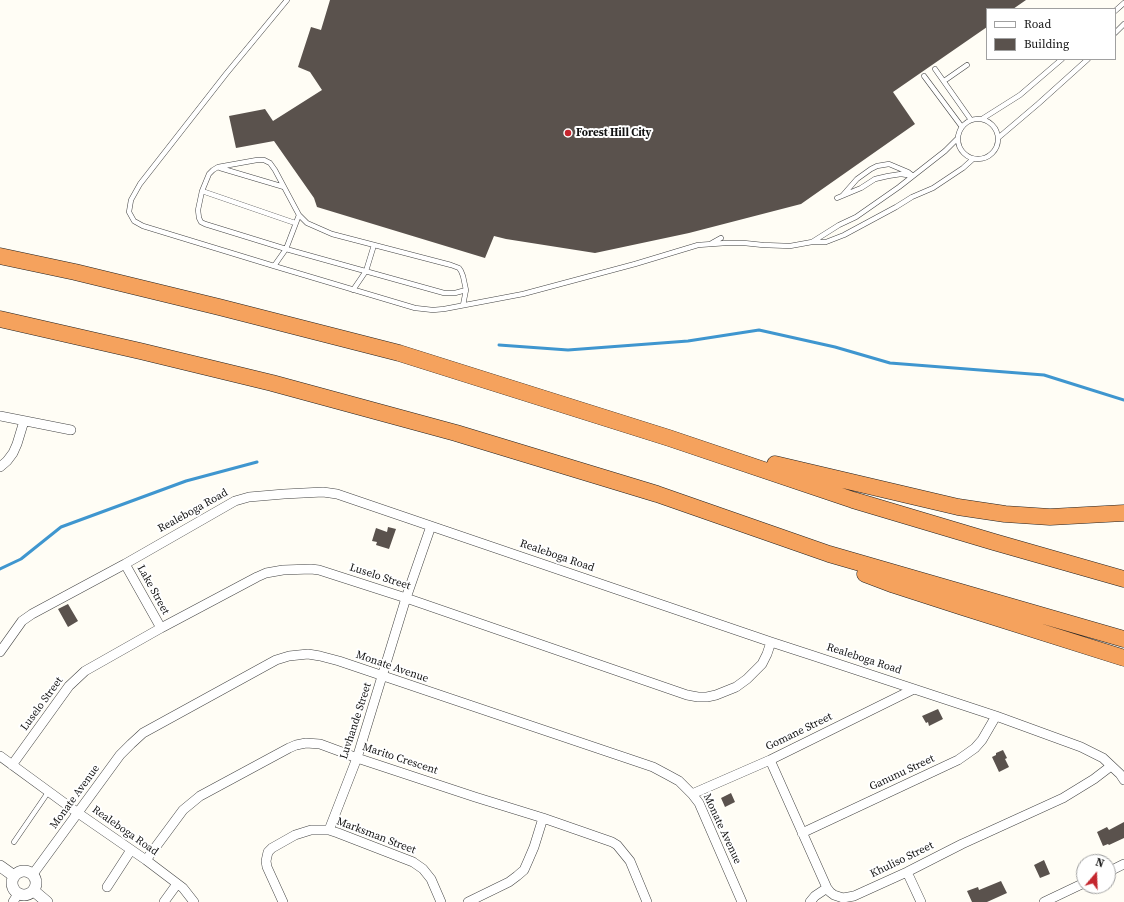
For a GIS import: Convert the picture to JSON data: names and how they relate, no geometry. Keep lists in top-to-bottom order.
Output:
{
  "streets": {
    "street": [
      "Realeboga Road",
      "Luselo Street",
      "Lake Street",
      "Monate Avenue",
      "Luvhande Street",
      "Gomane Street",
      "Marito Crescent",
      "Ganunu Street",
      "Marksman Street",
      "Khuliso Street"
    ]
  },
  "crossings": [
    ["Realeboga Road", "Luselo Street"],
    ["Realeboga Road", "Lake Street"],
    ["Realeboga Road", "Monate Avenue"],
    ["Realeboga Road", "Luvhande Street"],
    ["Realeboga Road", "Gomane Street"],
    ["Realeboga Road", "Marito Crescent"],
    ["Realeboga Road", "Ganunu Street"],
    ["Realeboga Road", "Khuliso Street"],
    ["Luselo Street", "Lake Street"],
    ["Luselo Street", "Luvhande Street"],
    ["Monate Avenue", "Luvhande Street"],
    ["Monate Avenue", "Gomane Street"],
    ["Luvhande Street", "Marito Crescent"],
    ["Luvhande Street", "Marksman Street"]
  ],
  "places": ["Forest Hill City"],
  "legend": ["Road", "Building"],
  "north": "top"
}
